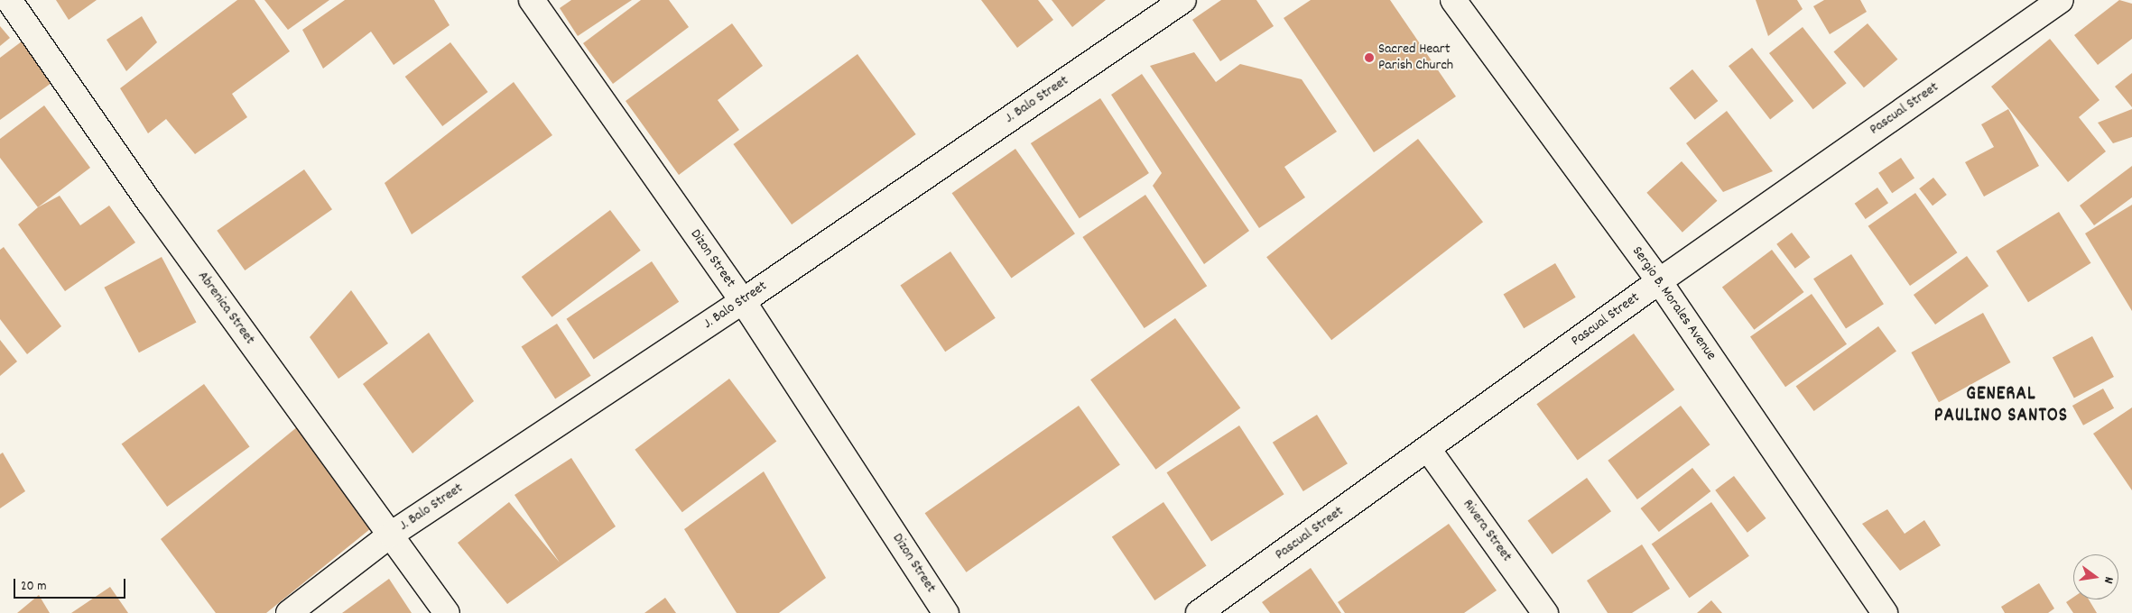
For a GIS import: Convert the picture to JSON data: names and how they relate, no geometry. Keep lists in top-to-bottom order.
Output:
{
  "streets": {
    "street": [
      "J. Balo Street",
      "Pascual Street",
      "Dizon Street",
      "Sergio B. Morales Avenue",
      "Abrenica Street",
      "Rivera Street"
    ]
  },
  "crossings": [
    ["J. Balo Street", "Dizon Street"],
    ["J. Balo Street", "Abrenica Street"],
    ["Pascual Street", "Sergio B. Morales Avenue"],
    ["Pascual Street", "Rivera Street"]
  ],
  "districts": ["GENERAL PAULINO SANTOS"],
  "places": ["Sacred Heart Parish Church"],
  "scale_bar": "20 m",
  "north": "right"
}
